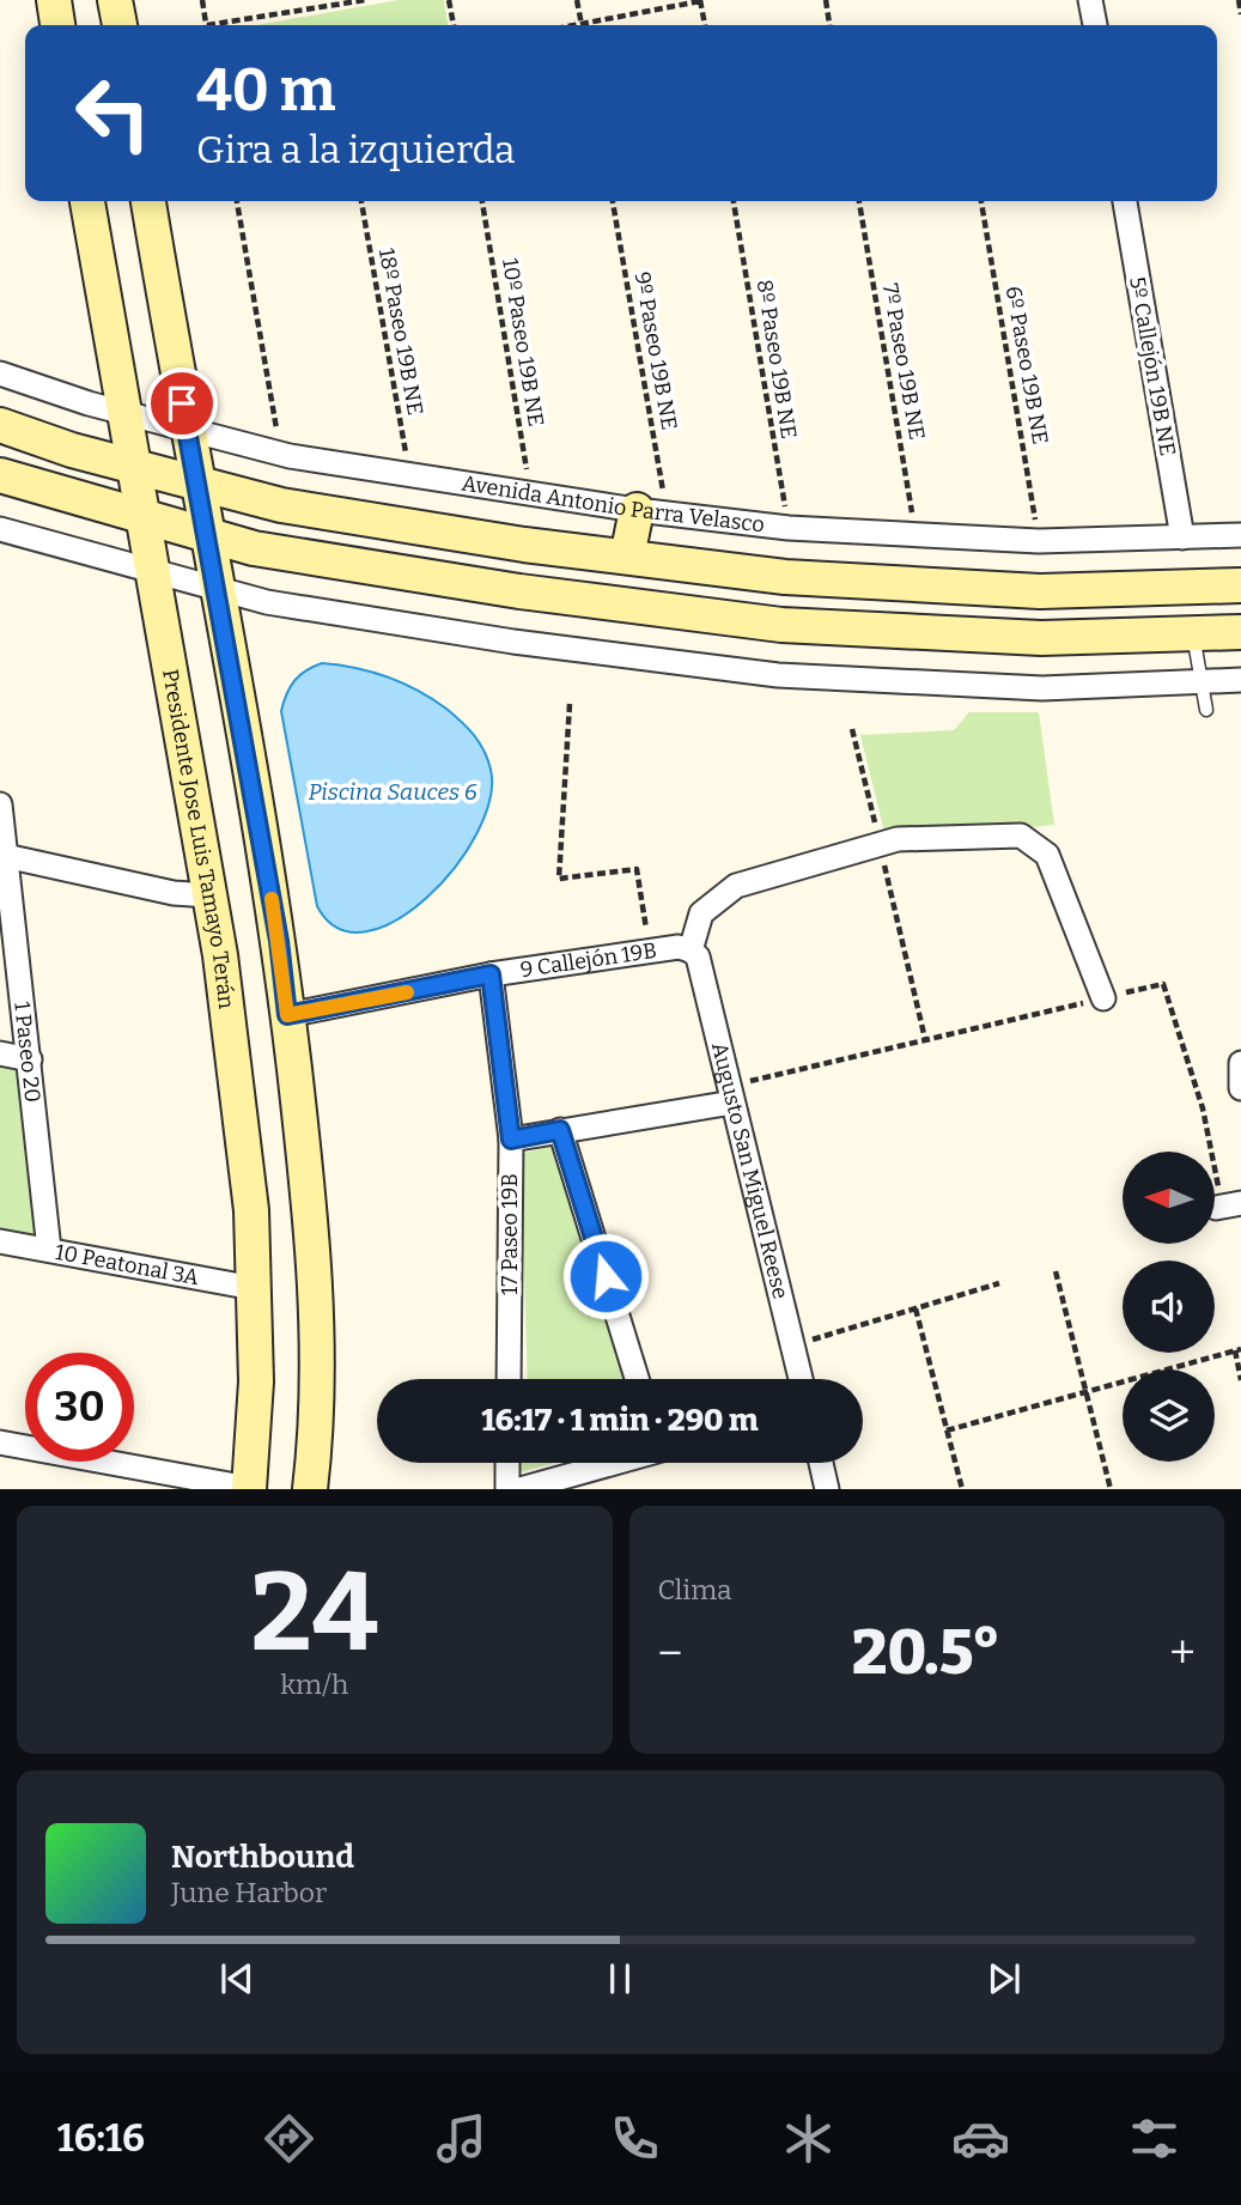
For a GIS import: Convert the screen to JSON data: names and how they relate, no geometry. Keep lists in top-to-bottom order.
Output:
{
  "streets": {
    "main road": ["Presidente Jose Luis Tamayo Terán"],
    "street": [
      "5º Callejón 19B NE",
      "Avenida Antonio Parra Velasco",
      "9 Callejón 19B",
      "1 Paseo 20",
      "Augusto San Miguel Reese",
      "17 Paseo 19B",
      "10 Peatonal 3A"
    ],
    "path": [
      "18º Paseo 19B NE",
      "10º Paseo 19B NE",
      "9º Paseo 19B NE",
      "8º Paseo 19B NE",
      "7º Paseo 19B NE",
      "6º Paseo 19B NE"
    ]
  },
  "crossings": [
    ["18º Paseo 19B NE", "Avenida Antonio Parra Velasco"],
    ["10º Paseo 19B NE", "Avenida Antonio Parra Velasco"],
    ["9º Paseo 19B NE", "Avenida Antonio Parra Velasco"],
    ["8º Paseo 19B NE", "Avenida Antonio Parra Velasco"],
    ["7º Paseo 19B NE", "Avenida Antonio Parra Velasco"],
    ["6º Paseo 19B NE", "Avenida Antonio Parra Velasco"],
    ["5º Callejón 19B NE", "Avenida Antonio Parra Velasco"],
    ["Avenida Antonio Parra Velasco", "Presidente Jose Luis Tamayo Terán"],
    ["Presidente Jose Luis Tamayo Terán", "10 Peatonal 3A"],
    ["9 Callejón 19B", "Augusto San Miguel Reese"],
    ["9 Callejón 19B", "17 Paseo 19B"],
    ["1 Paseo 20", "10 Peatonal 3A"]
  ],
  "water": ["Piscina Sauces 6"],
  "north": "left",
  "page": {
    "turn": ["40 m", "Gira a la izquierda"],
    "limit": "30",
    "trip": "16:17 · 1 min · 290 m",
    "tile": [
      ["24", "km/h"],
      "Clima"
    ],
    "heat": ["−", "20.5°", "+"],
    "song": ["Northbound", "June Harbor"],
    "tabs": "16:16"
  }
}
